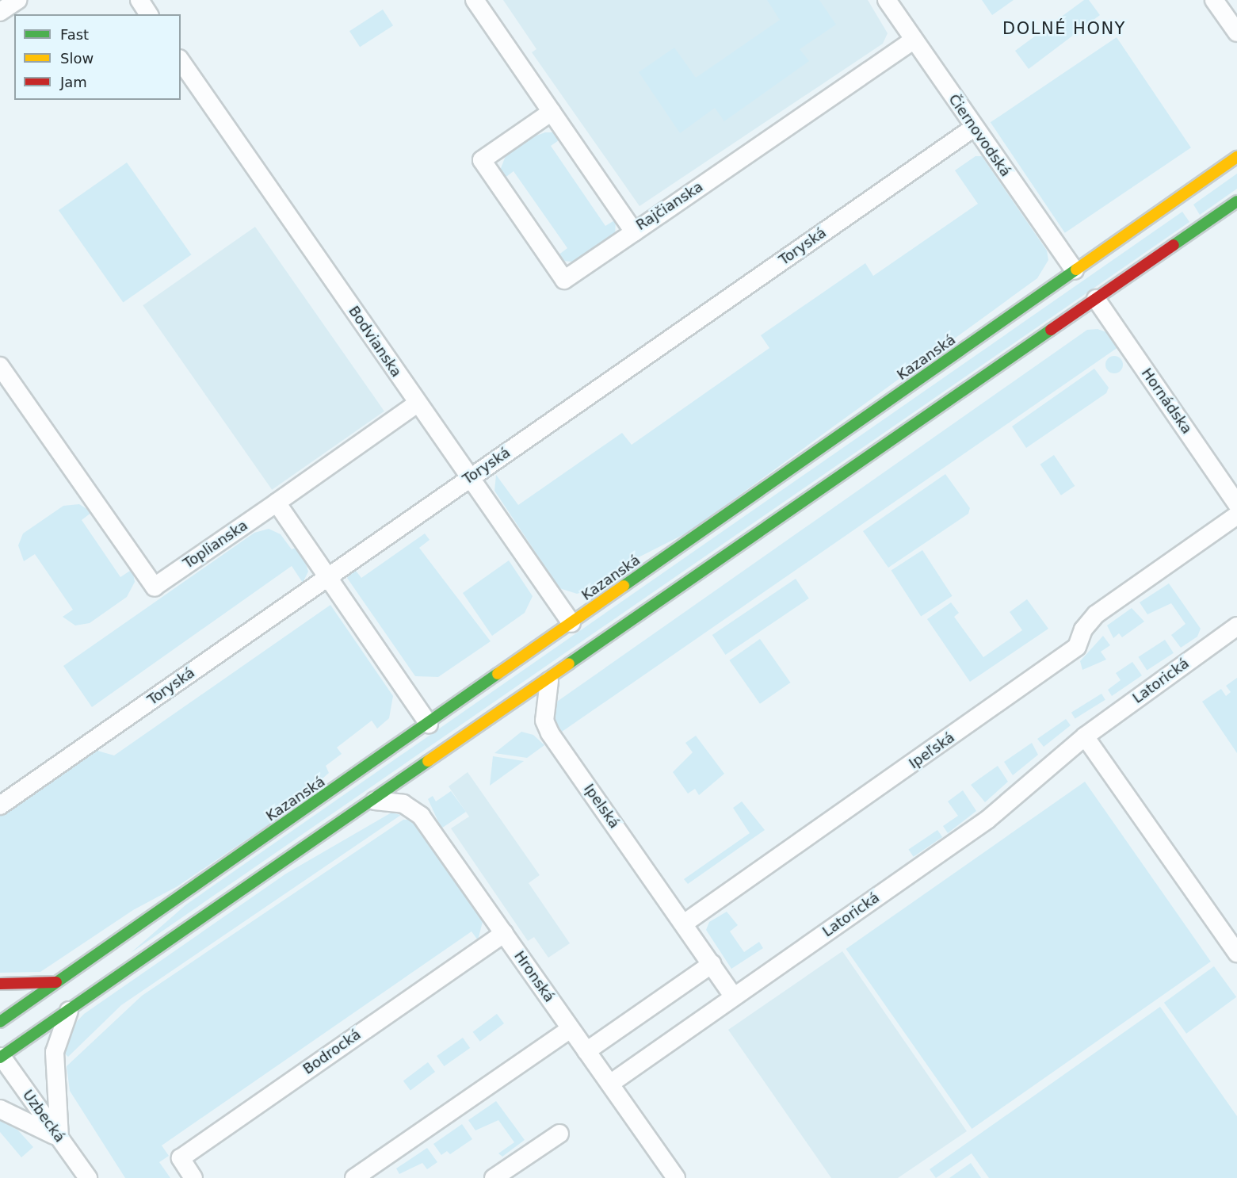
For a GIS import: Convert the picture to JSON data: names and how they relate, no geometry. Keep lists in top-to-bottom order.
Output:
{
  "streets": {
    "main road": ["Kazanská"],
    "street": [
      "Čiernovodská",
      "Rajčianska",
      "Toryská",
      "Bodvianska",
      "Hornádska",
      "Toplianska",
      "Latorická",
      "Ipeľská",
      "Ipelská",
      "Hronská",
      "Bodrocká",
      "Uzbecká"
    ]
  },
  "crossings": [
    ["Čiernovodská", "Rajčianska"],
    ["Čiernovodská", "Toryská"],
    ["Čiernovodská", "Kazanská"],
    ["Toryská", "Bodvianska"],
    ["Bodvianska", "Kazanská"],
    ["Latorická", "Hronská"],
    ["Ipeľská", "Ipelská"],
    ["Hronská", "Bodrocká"]
  ],
  "districts": ["DOLNÉ HONY"],
  "legend": ["Fast", "Slow", "Jam"]
}
